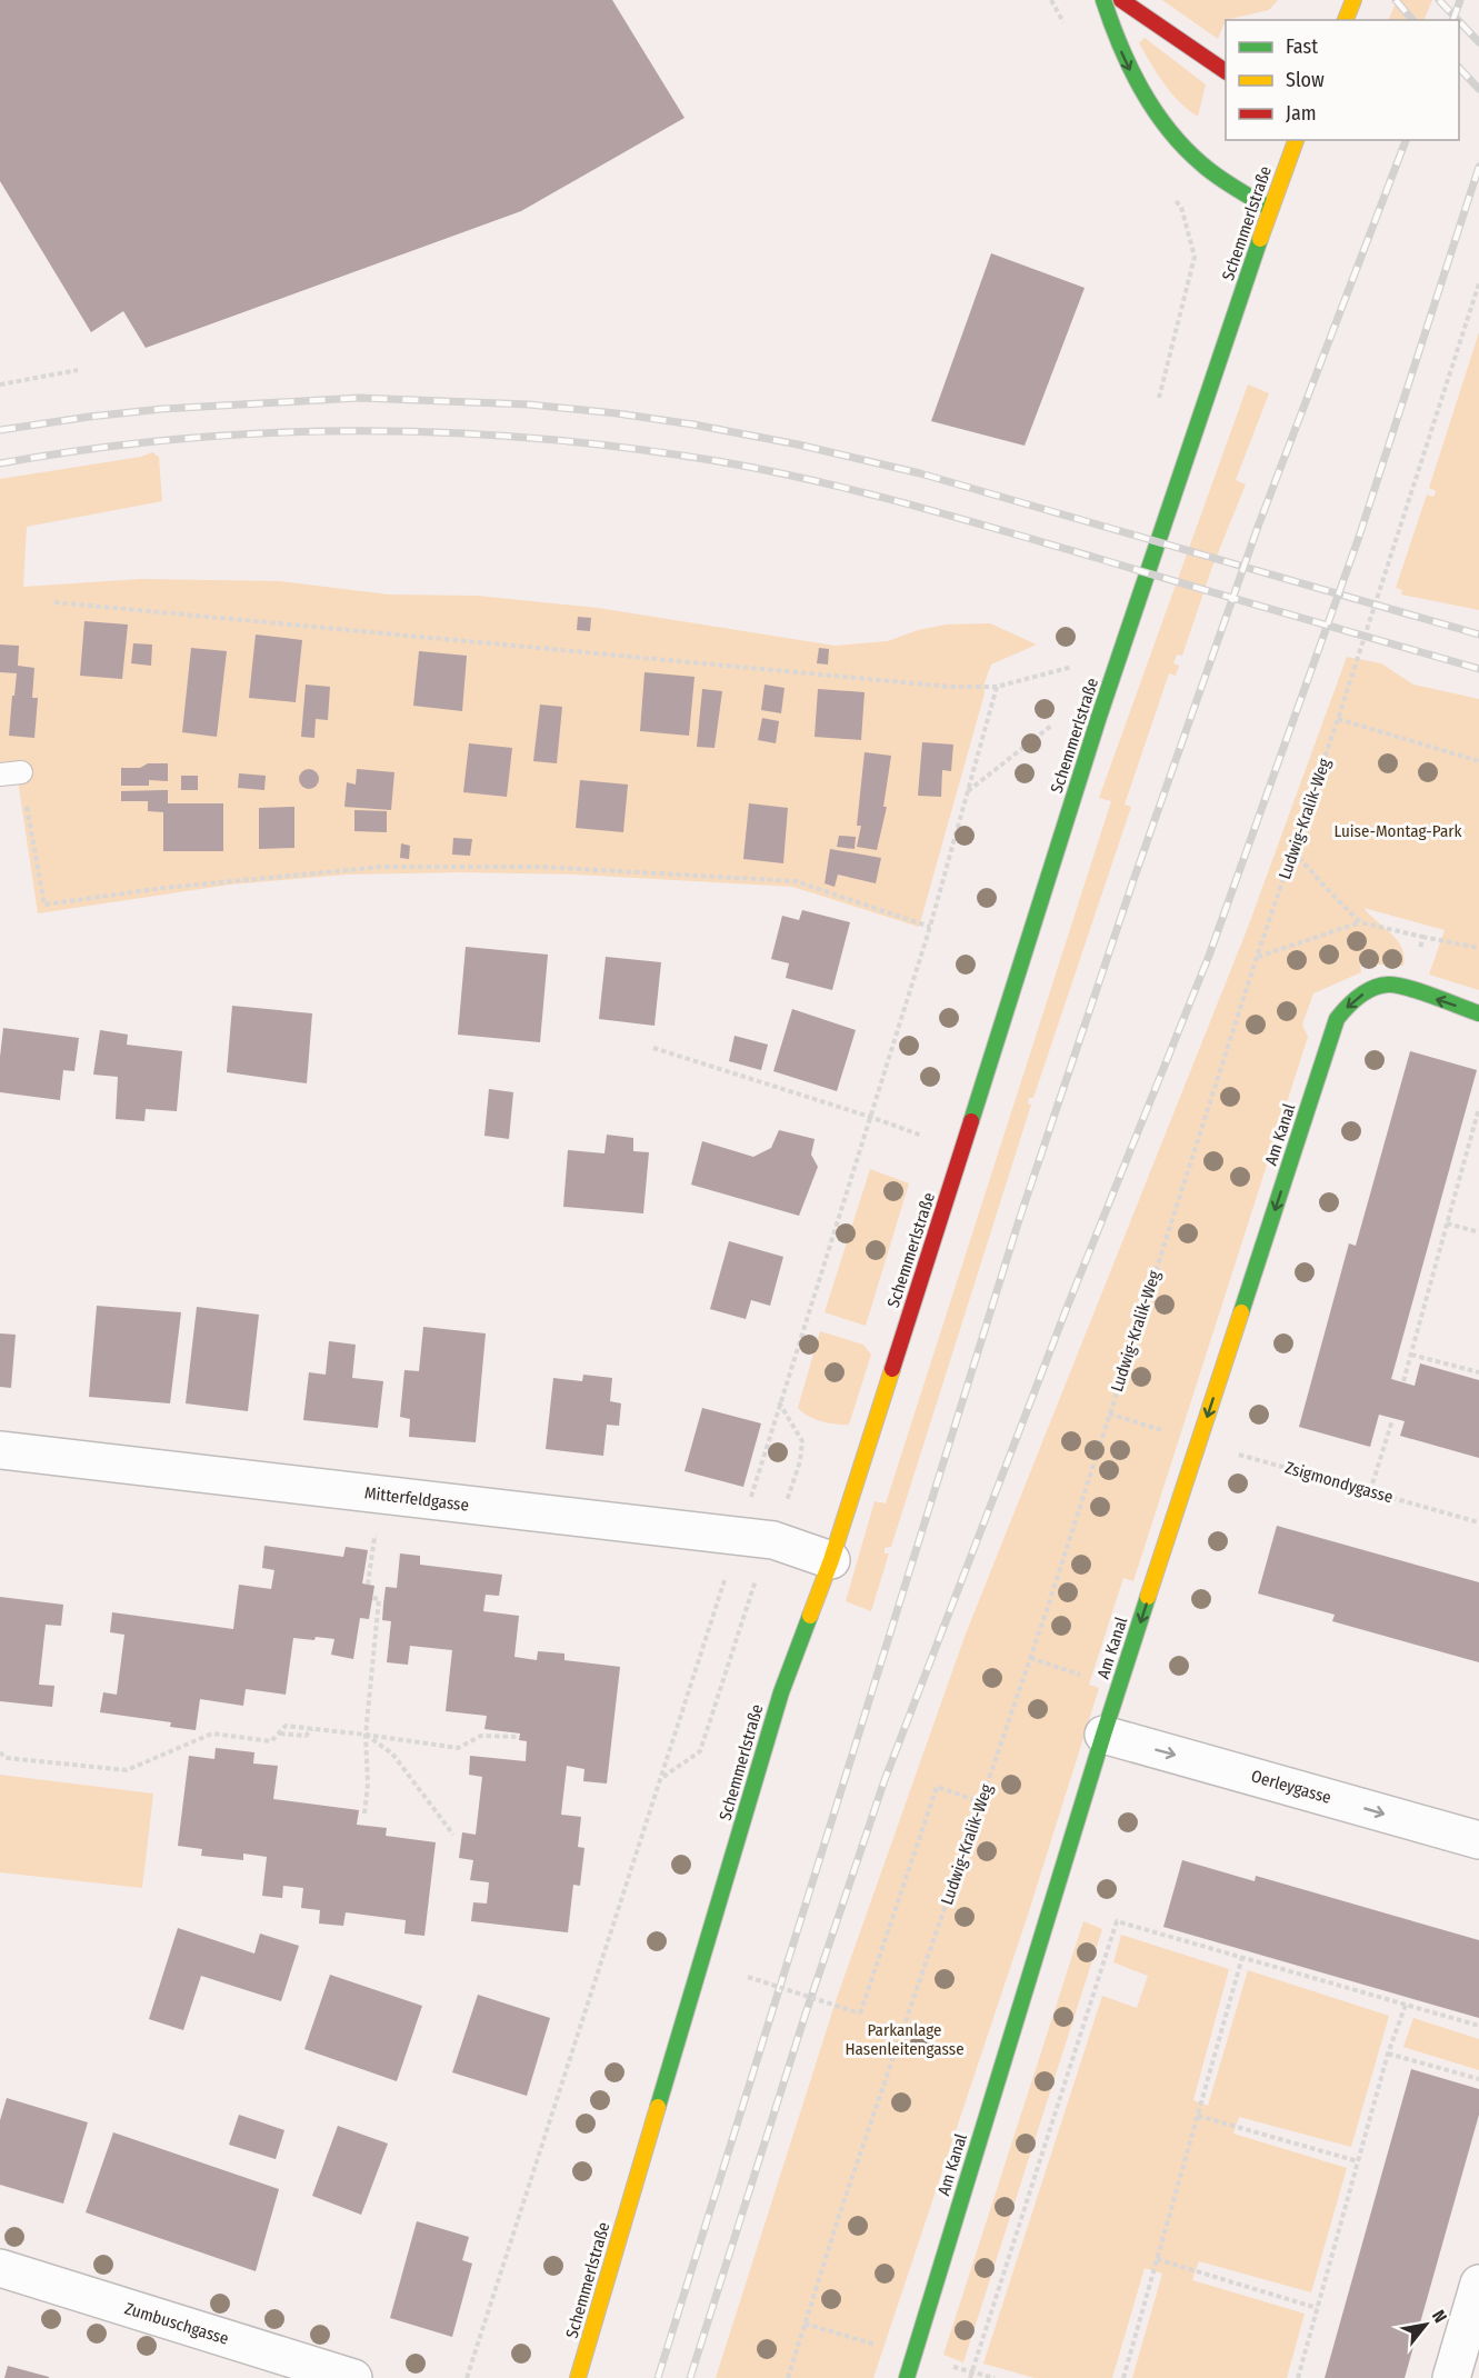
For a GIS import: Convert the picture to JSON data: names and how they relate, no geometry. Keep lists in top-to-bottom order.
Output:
{
  "streets": {
    "main road": ["Schemmerlstraße", "Am Kanal"],
    "street": ["Mitterfeldgasse", "Oerleygasse", "Zumbuschgasse"],
    "path": ["Ludwig-Kralik-Weg", "Zsigmondygasse"]
  },
  "crossings": [
    ["Schemmerlstraße", "Mitterfeldgasse"],
    ["Ludwig-Kralik-Weg", "Zsigmondygasse"],
    ["Am Kanal", "Zsigmondygasse"],
    ["Am Kanal", "Oerleygasse"]
  ],
  "one_way": ["Am Kanal", "Oerleygasse"],
  "parks": ["Luise-Montag-Park", "Parkanlage Hasenleitengasse"],
  "legend": ["Fast", "Slow", "Jam"],
  "north": "top right"
}
